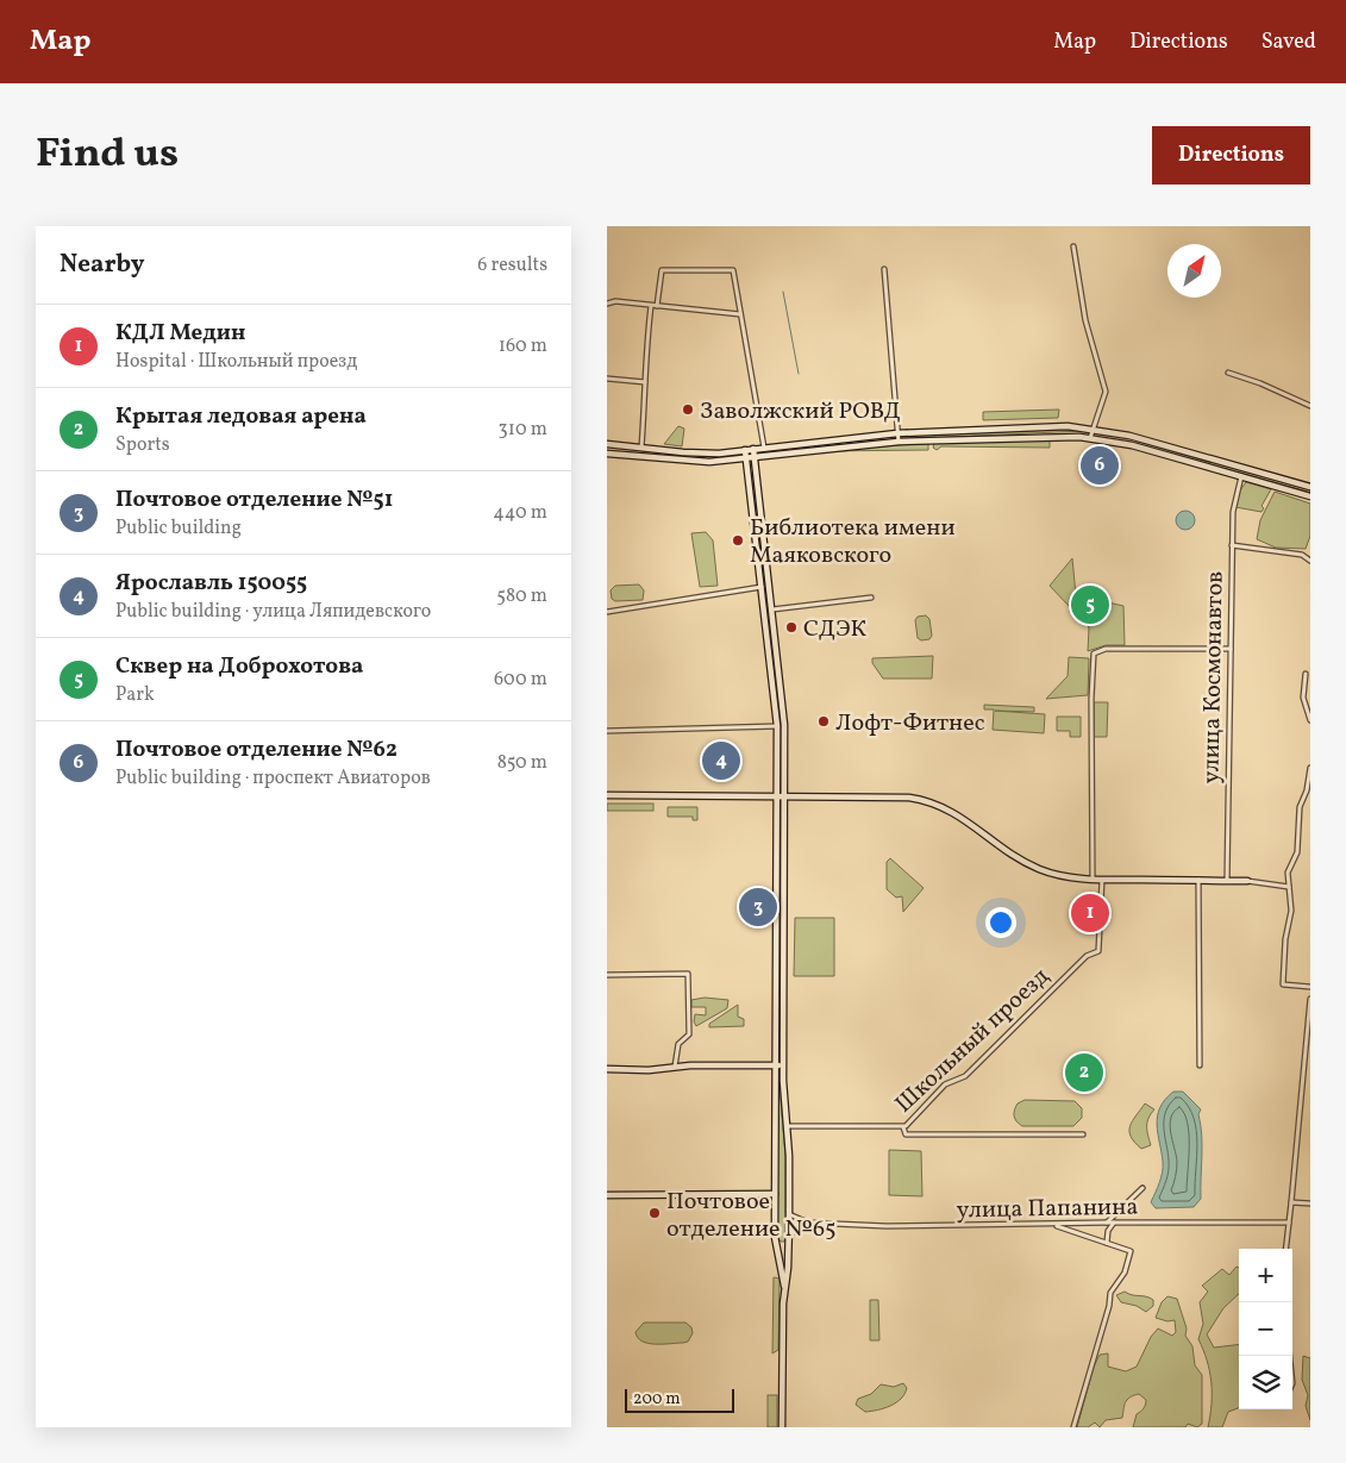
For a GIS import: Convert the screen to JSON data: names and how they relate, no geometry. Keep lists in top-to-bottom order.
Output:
{
  "streets": {
    "street": ["улица Космонавтов", "Школьный проезд", "улица Папанина"]
  },
  "places": [
    "Заволжский РОВД",
    "Библиотека имени Маяковского",
    "СДЭК",
    "Лофт-Фитнес",
    "Почтовое отделение №65"
  ],
  "scale_bar": "200 m",
  "north": "top right",
  "page": {
    "header": "Map",
    "nav": ["Map", "Directions", "Saved"],
    "title": "Find us",
    "buttons": "Directions",
    "heading": ["Nearby", "6 results"],
    "list": [
      {
        "mark": "1",
        "name": "КДЛ Медин",
        "note": "Hospital · Школьный проезд",
        "value": "160 m"
      },
      {
        "mark": "2",
        "name": "Крытая ледовая арена",
        "note": "Sports",
        "value": "310 m"
      },
      {
        "mark": "3",
        "name": "Почтовое отделение №51",
        "note": "Public building",
        "value": "440 m"
      },
      {
        "mark": "4",
        "name": "Ярославль 150055",
        "note": "Public building · улица Ляпидевского",
        "value": "580 m"
      },
      {
        "mark": "5",
        "name": "Сквер на Доброхотова",
        "note": "Park",
        "value": "600 m"
      },
      {
        "mark": "6",
        "name": "Почтовое отделение №62",
        "note": "Public building · проспект Авиаторов",
        "value": "850 m"
      }
    ],
    "pins": [
      "6",
      "5",
      "4",
      "3",
      "1",
      "2"
    ],
    "map_buttons": ["+", "−"],
    "scale": "200 m"
  }
}
